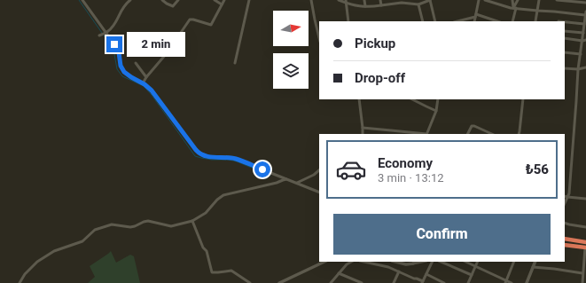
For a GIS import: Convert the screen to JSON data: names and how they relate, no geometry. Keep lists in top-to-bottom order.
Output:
{
  "north": "right",
  "page": {
    "banner": ["Pickup", "Drop-off"],
    "bubble": "2 min",
    "list": [
      {
        "name": "Economy",
        "note": "3 min · 13:12",
        "value": "₺56"
      }
    ],
    "buttons": "Confirm"
  }
}
